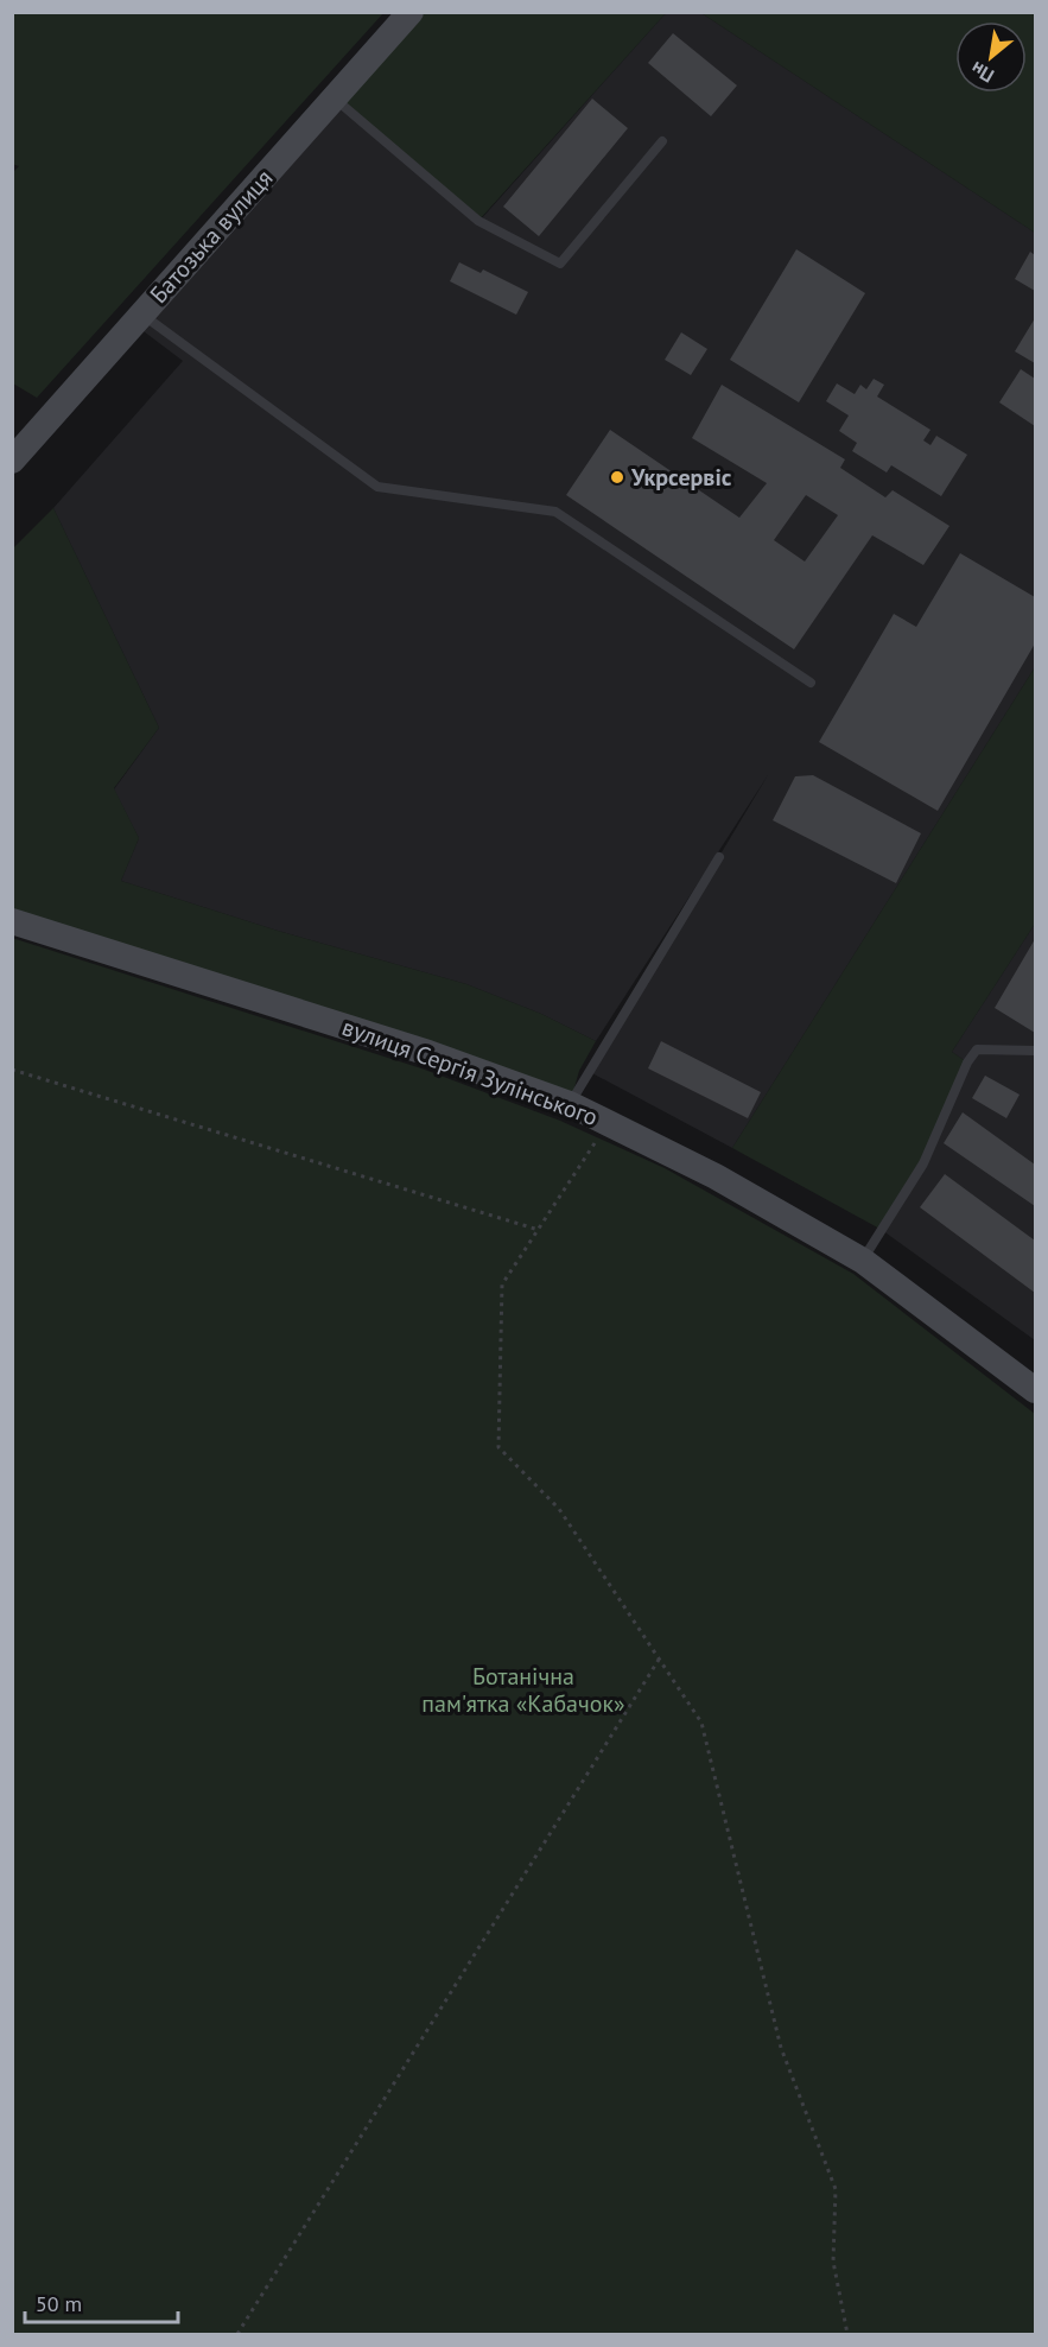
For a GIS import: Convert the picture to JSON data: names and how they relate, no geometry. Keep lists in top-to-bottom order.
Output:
{
  "streets": {
    "street": ["Батозька вулиця", "вулиця Сергія Зулінського"]
  },
  "parks": ["Ботанічна пам'ятка «Кабачок»"],
  "places": ["Укрсервіс"],
  "scale_bar": "50 m",
  "north": "bottom left"
}
